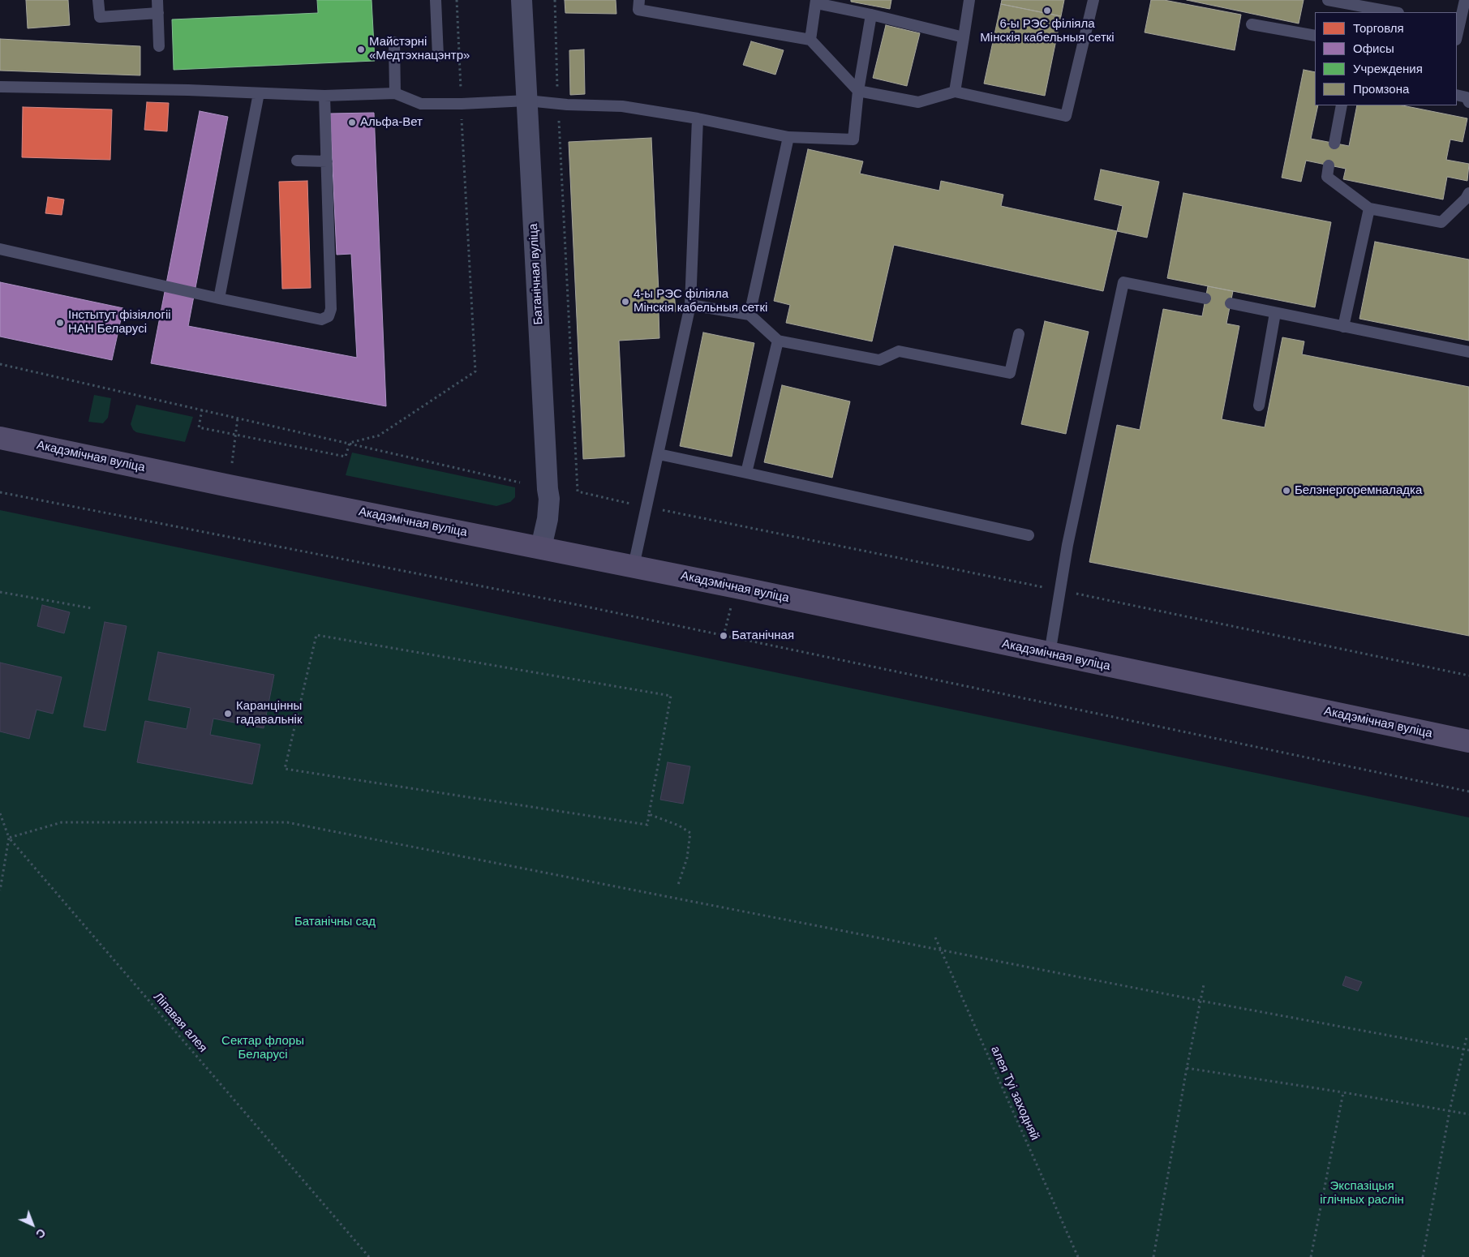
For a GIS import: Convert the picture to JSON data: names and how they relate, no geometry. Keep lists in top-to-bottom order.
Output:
{
  "streets": {
    "main road": ["Акадэмічная вуліца"],
    "street": ["Батанічная вуліца"],
    "path": ["Ліпавая алея", "алея Туі заходняй"]
  },
  "crossings": [
    ["Батанічная вуліца", "Акадэмічная вуліца"]
  ],
  "parks": ["Батанічны сад", "Сектар флоры Беларусі", "Экспазіцыя іглічных раслін"],
  "places": [
    "6-ы РЭС філіяла Мінскія кабельныя сеткі",
    "Майстэрні «Медтэхнацэнтр»",
    "Альфа-Вет",
    "4-ы РЭС філіяла Мінскія кабельныя сеткі",
    "Інстытут фізіялогіі НАН Беларусі",
    "Белэнергоремналадка",
    "Батанічная",
    "Каранцінны гадавальнік"
  ],
  "legend": [
    "Торговля",
    "Офисы",
    "Учреждения",
    "Промзона"
  ],
  "north": "bottom right"
}
